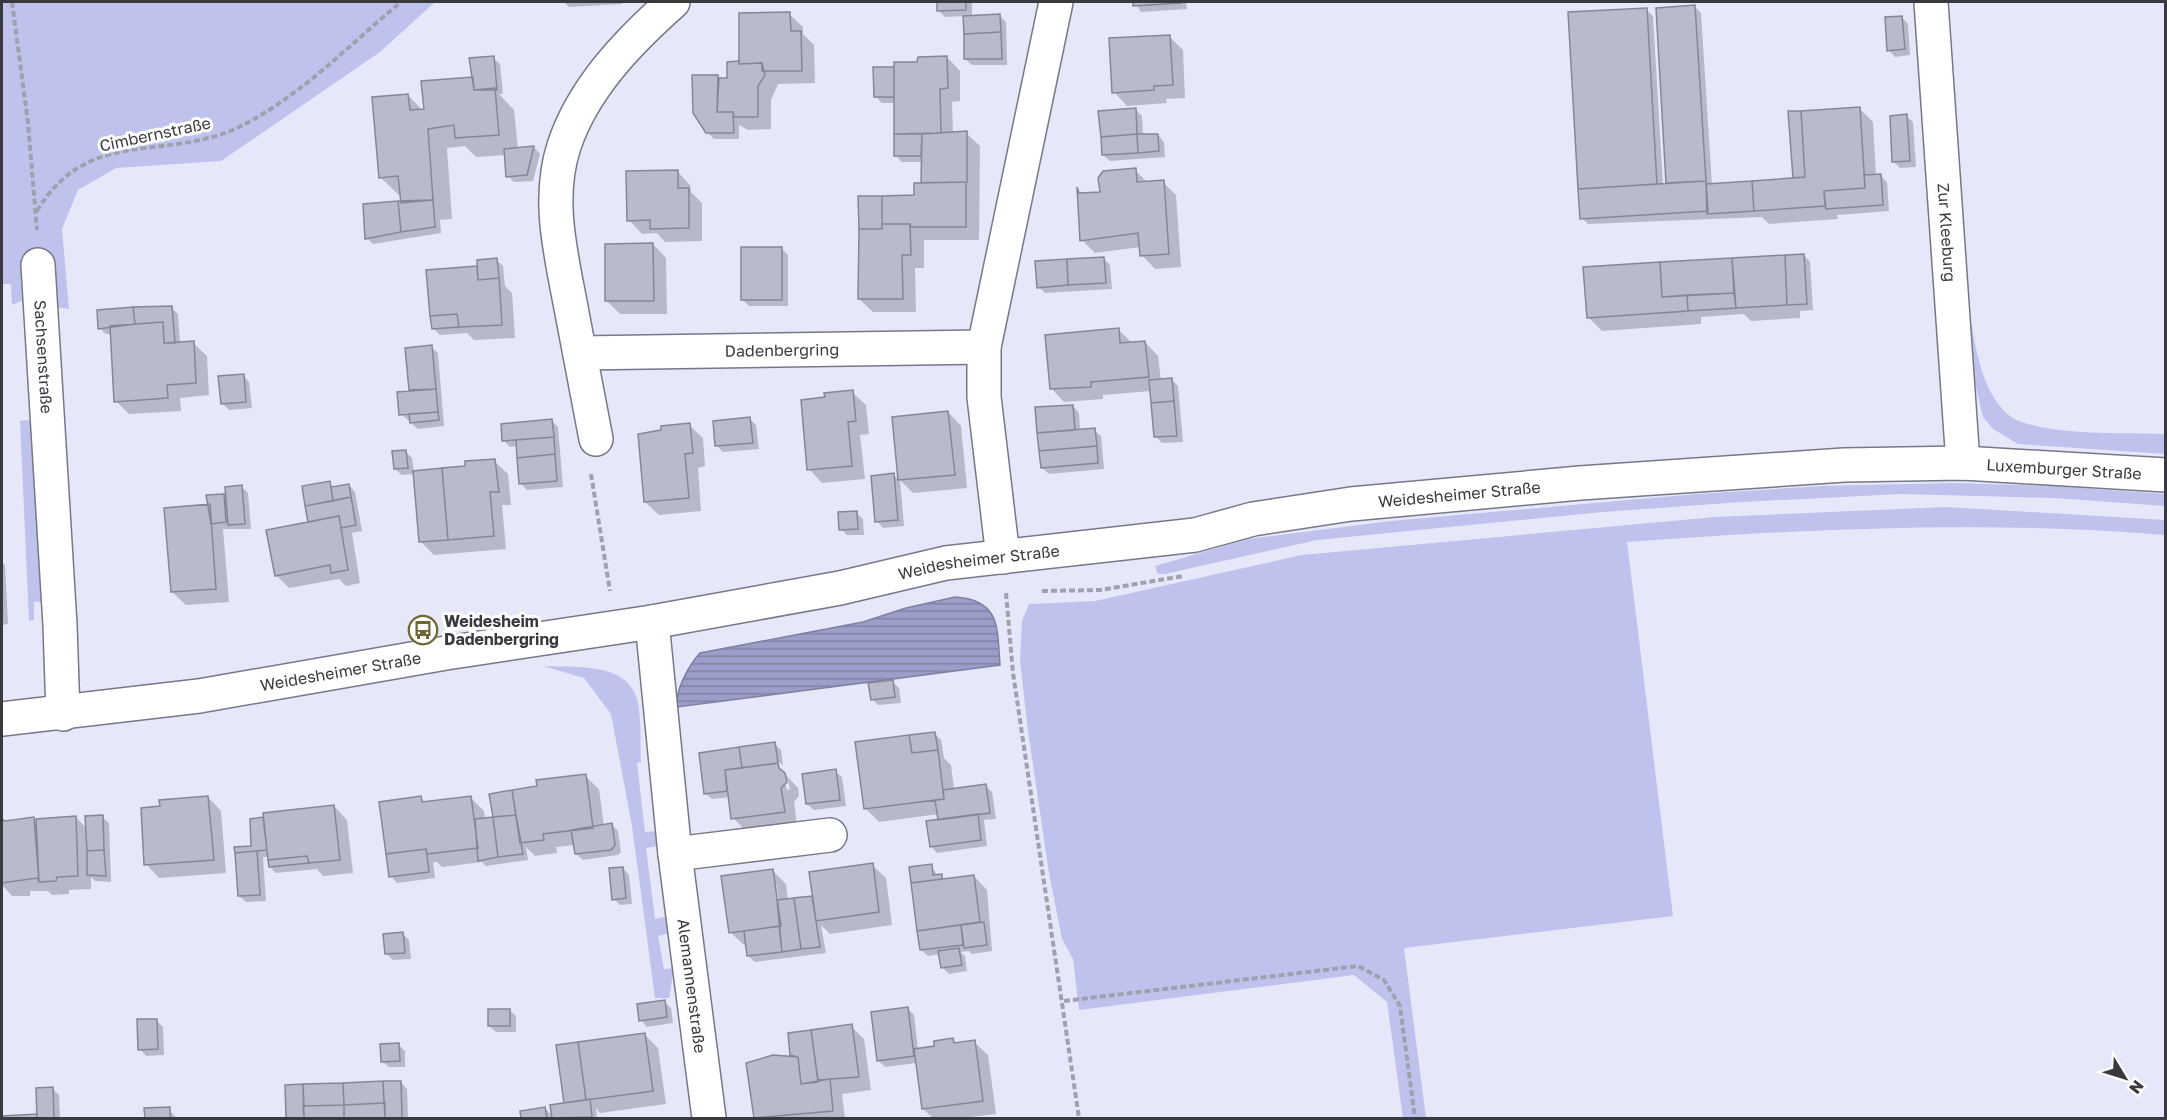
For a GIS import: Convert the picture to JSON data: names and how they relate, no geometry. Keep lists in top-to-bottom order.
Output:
{
  "streets": {
    "street": [
      "Zur Kleeburg",
      "Dadenbergring",
      "Sachsenstraße",
      "Luxemburger Straße",
      "Weidesheimer Straße",
      "Alemannenstraße"
    ],
    "path": ["Cimbernstraße"]
  },
  "crossings": [
    ["Zur Kleeburg", "Luxemburger Straße"],
    ["Zur Kleeburg", "Weidesheimer Straße"],
    ["Sachsenstraße", "Weidesheimer Straße"],
    ["Luxemburger Straße", "Weidesheimer Straße"],
    ["Weidesheimer Straße", "Alemannenstraße"]
  ],
  "places": {
    "bus stop": ["Weidesheim Dadenbergring"]
  },
  "north": "bottom right"
}
